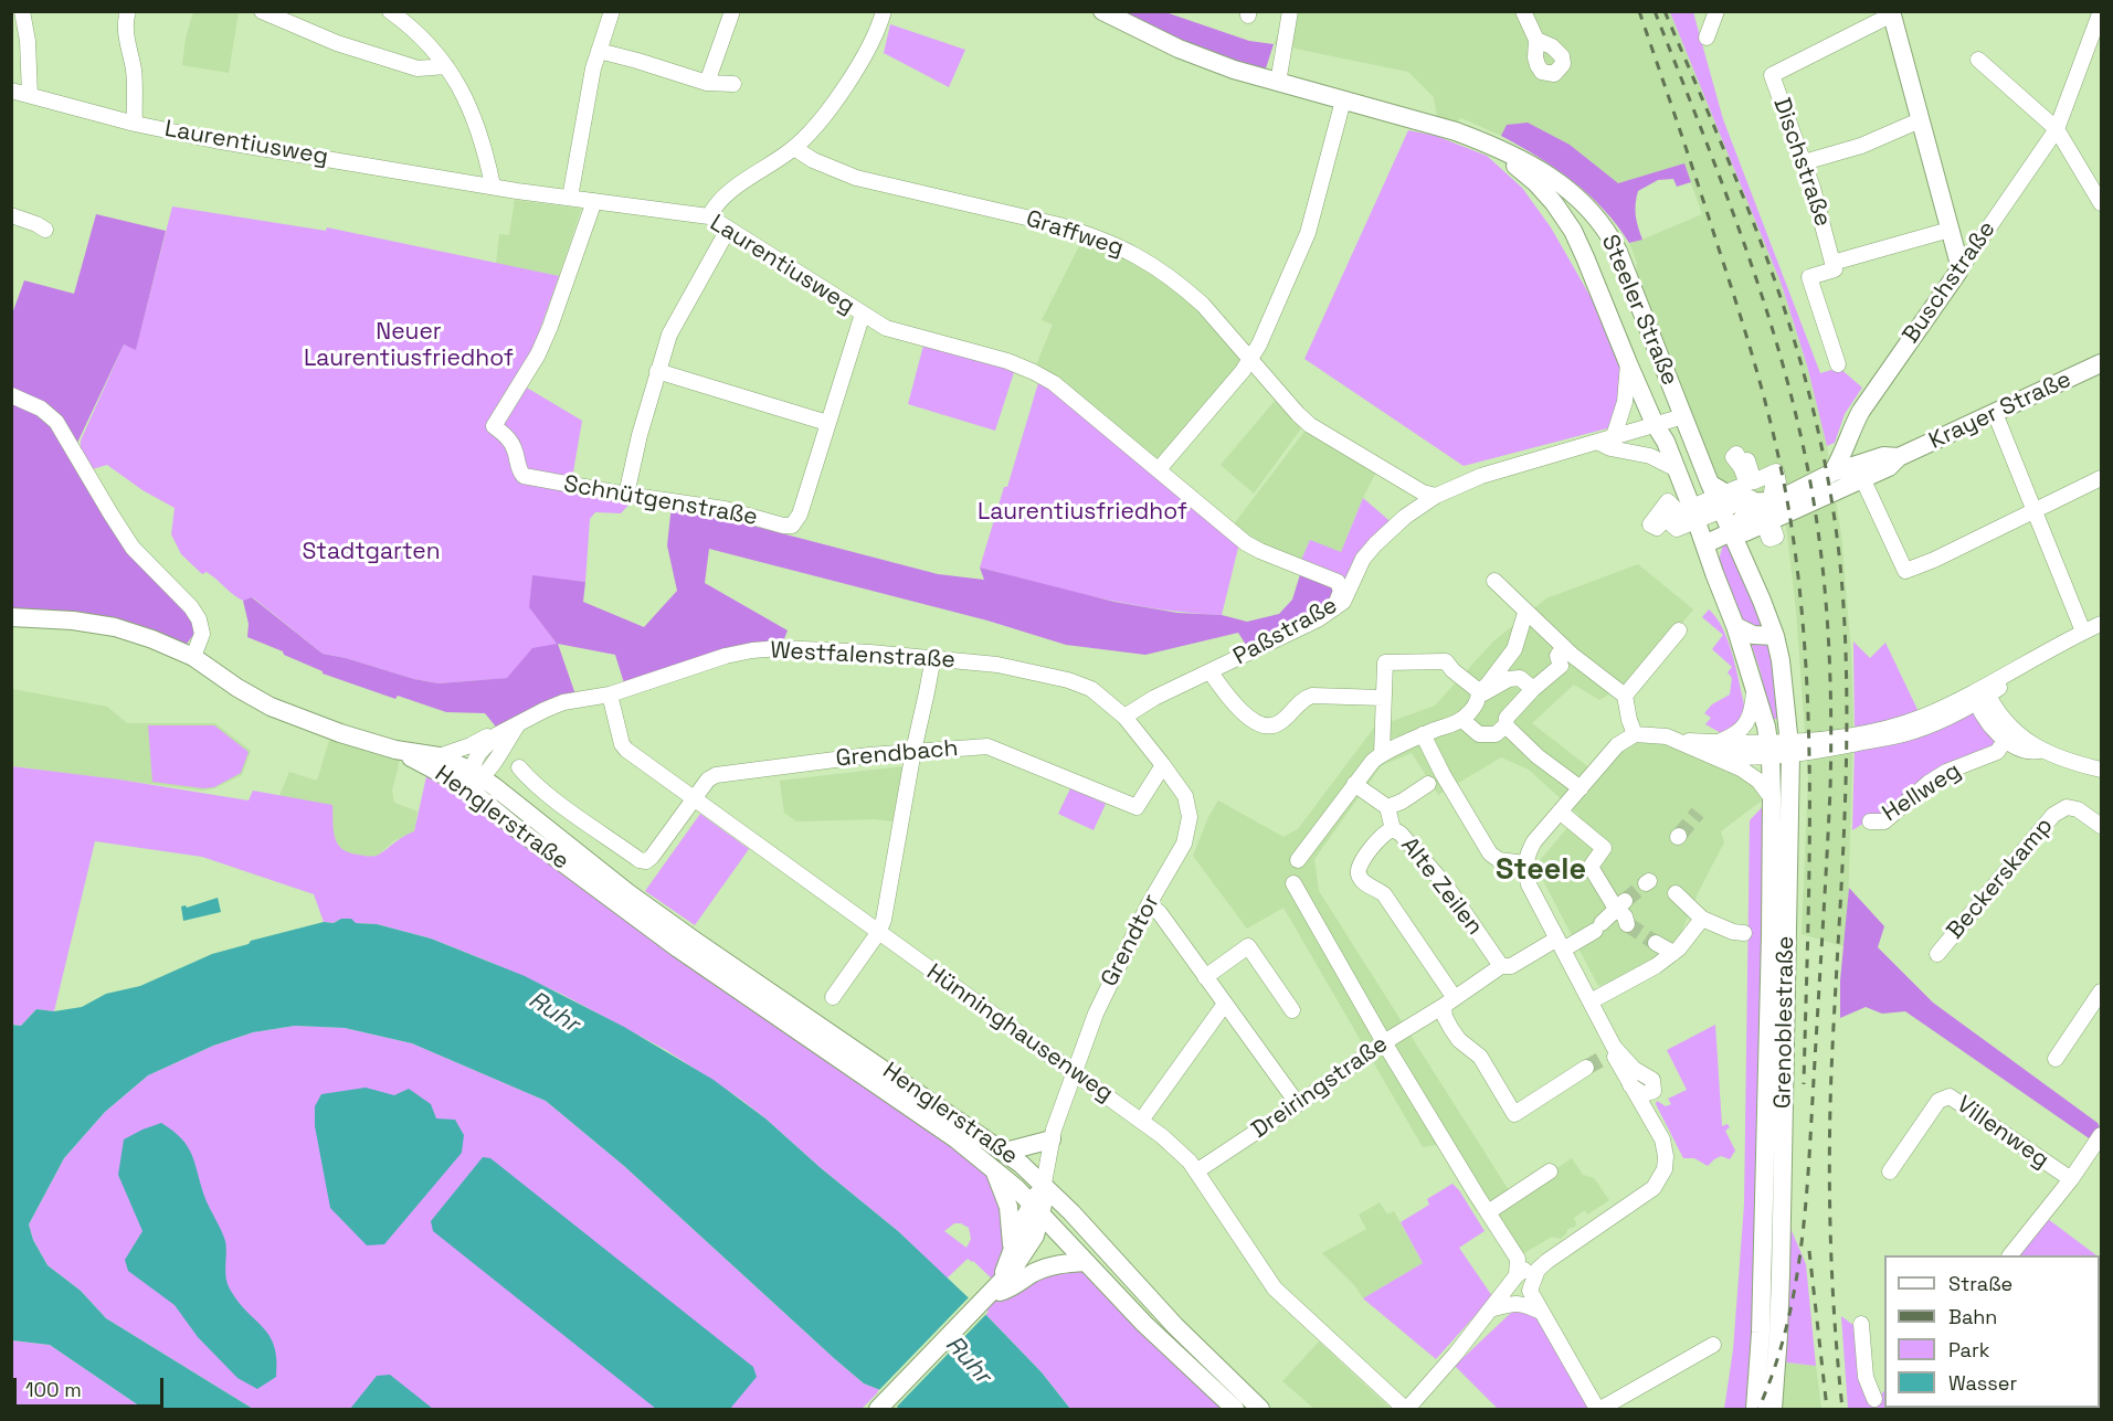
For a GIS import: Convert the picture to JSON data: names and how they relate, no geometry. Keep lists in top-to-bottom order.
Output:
{
  "streets": {
    "main road": [
      "Buschstraße",
      "Steeler Straße",
      "Krayer Straße",
      "Henglerstraße",
      "Grenoblestraße"
    ],
    "street": [
      "Laurentiusweg",
      "Dischstraße",
      "Graffweg",
      "Schnütgenstraße",
      "Paßstraße",
      "Westfalenstraße",
      "Grendbach",
      "Hellweg",
      "Beckerskamp",
      "Alte Zeilen",
      "Grendtor",
      "Hünninghausenweg",
      "Dreiringstraße",
      "Villenweg"
    ]
  },
  "crossings": [
    ["Laurentiusweg", "Schnütgenstraße"],
    ["Laurentiusweg", "Paßstraße"],
    ["Graffweg", "Paßstraße"],
    ["Buschstraße", "Krayer Straße"],
    ["Steeler Straße", "Krayer Straße"],
    ["Steeler Straße", "Paßstraße"],
    ["Steeler Straße", "Grenoblestraße"],
    ["Krayer Straße", "Grenoblestraße"],
    ["Paßstraße", "Westfalenstraße"],
    ["Paßstraße", "Grendtor"],
    ["Westfalenstraße", "Henglerstraße"],
    ["Westfalenstraße", "Grendtor"],
    ["Westfalenstraße", "Hünninghausenweg"],
    ["Grendbach", "Henglerstraße"],
    ["Grendbach", "Grendtor"],
    ["Grendbach", "Hünninghausenweg"],
    ["Henglerstraße", "Grendtor"],
    ["Alte Zeilen", "Dreiringstraße"],
    ["Grendtor", "Hünninghausenweg"],
    ["Hünninghausenweg", "Dreiringstraße"]
  ],
  "districts": ["Steele"],
  "water": ["Ruhr"],
  "parks": ["Neuer Laurentiusfriedhof", "Laurentiusfriedhof", "Stadtgarten"],
  "legend": [
    "Straße",
    "Bahn",
    "Park",
    "Wasser"
  ],
  "scale_bar": "100 m"
}
